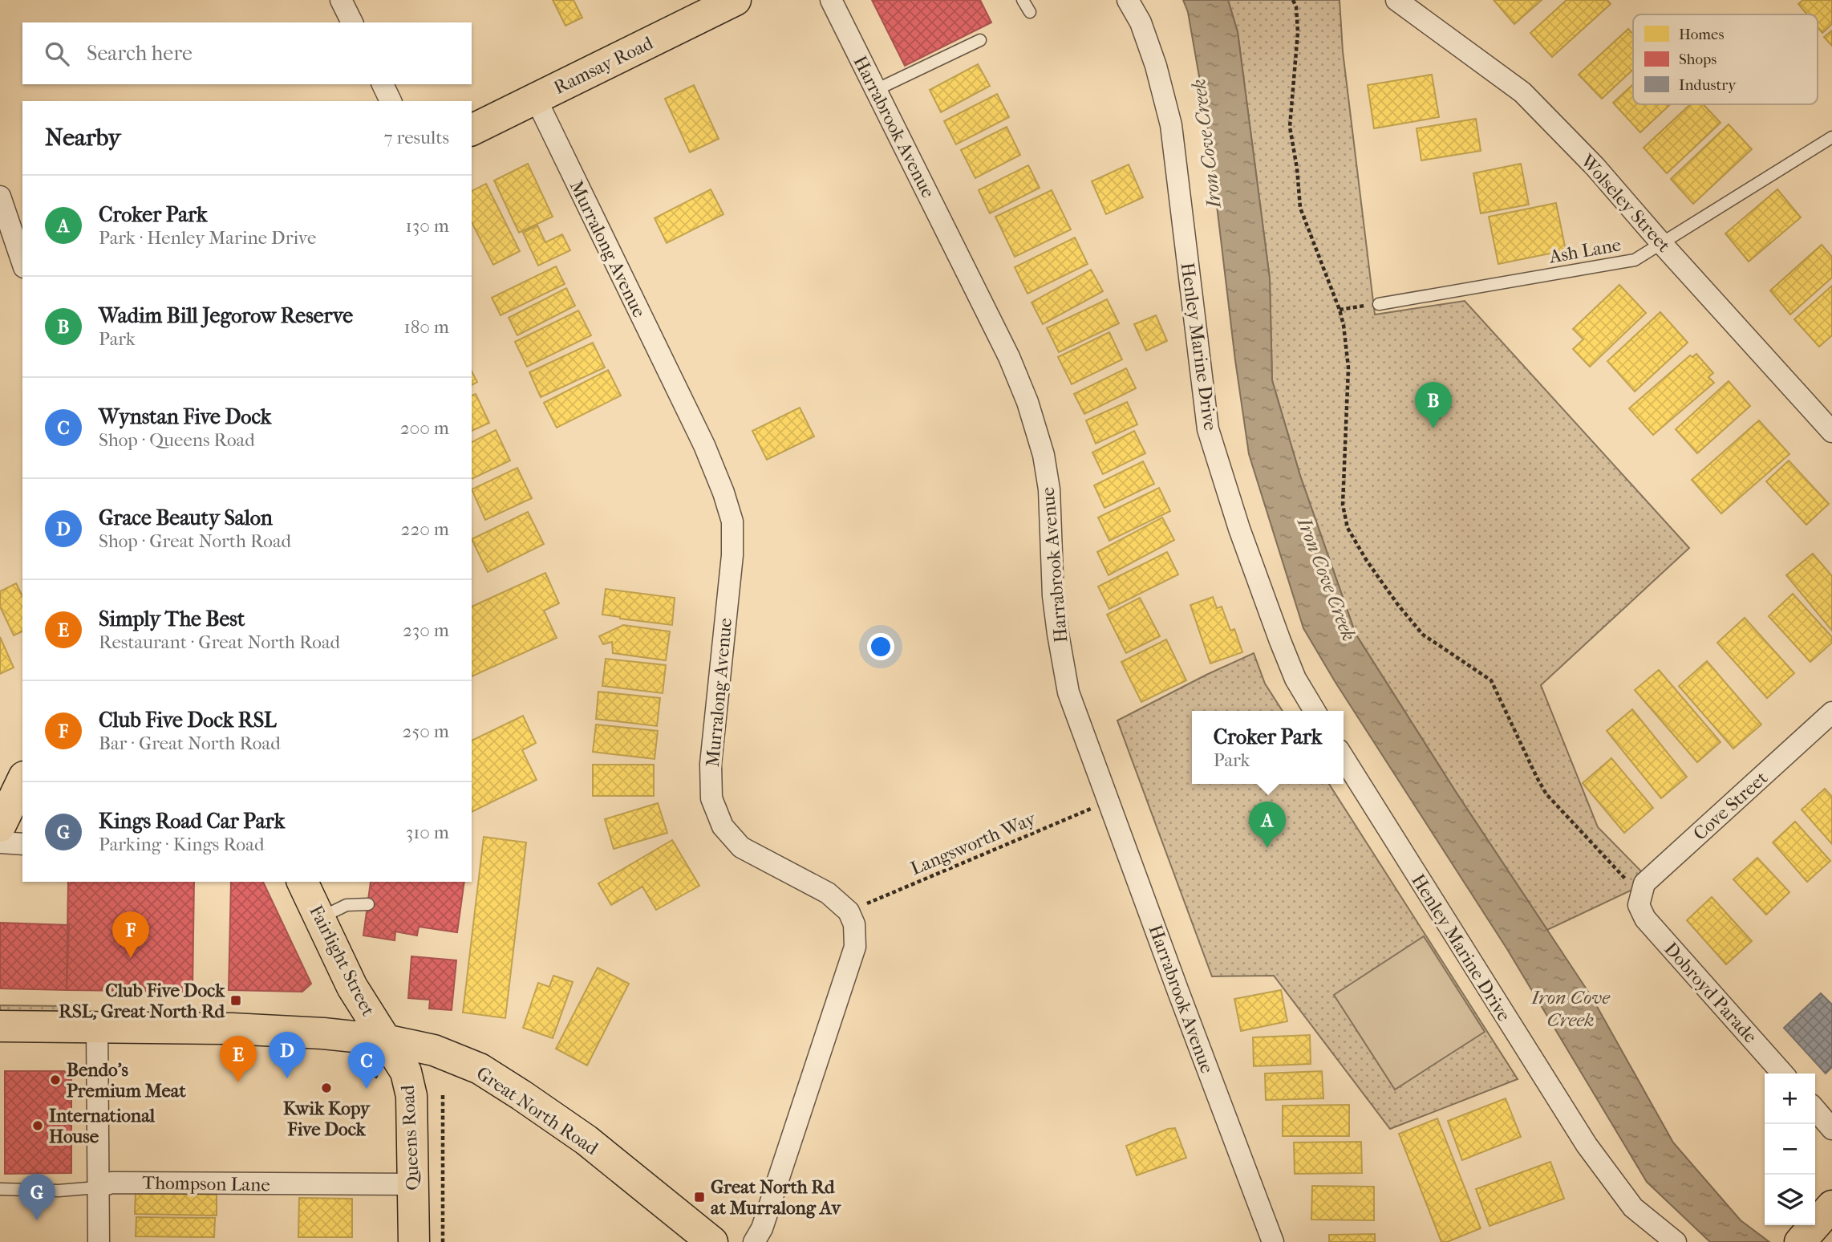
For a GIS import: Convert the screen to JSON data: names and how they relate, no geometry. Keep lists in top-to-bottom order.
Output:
{
  "streets": {
    "main road": [
      "Ramsay Road",
      "Fairlight Street",
      "Great North Road",
      "Queens Road"
    ],
    "street": [
      "Harrabrook Avenue",
      "Wolseley Street",
      "Murralong Avenue",
      "Henley Marine Drive",
      "Cove Street",
      "Dobroyd Parade",
      "Thompson Lane"
    ],
    "lane": ["Ash Lane"],
    "path": ["Langsworth Way"]
  },
  "crossings": [
    ["Ramsay Road", "Murralong Avenue"],
    ["Harrabrook Avenue", "Langsworth Way"],
    ["Wolseley Street", "Ash Lane"],
    ["Murralong Avenue", "Langsworth Way"],
    ["Cove Street", "Dobroyd Parade"],
    ["Fairlight Street", "Great North Road"],
    ["Fairlight Street", "Queens Road"],
    ["Great North Road", "Queens Road"],
    ["Queens Road", "Thompson Lane"]
  ],
  "water": ["Iron Cove Creek"],
  "places": {
    "transit": ["Club Five Dock RSL, Great North Rd", "Great North Rd at Murralong Av"],
    "other": ["Bendo’s Premium Meat", "Kwik Kopy Five Dock", "International House"]
  },
  "legend": ["Homes", "Shops", "Industry"],
  "page": {
    "search": "Search here",
    "heading": ["Nearby", "7 results"],
    "list": [
      {
        "mark": "A",
        "name": "Croker Park",
        "note": "Park · Henley Marine Drive",
        "value": "130 m"
      },
      {
        "mark": "B",
        "name": "Wadim Bill Jegorow Reserve",
        "note": "Park",
        "value": "180 m"
      },
      {
        "mark": "C",
        "name": "Wynstan Five Dock",
        "note": "Shop · Queens Road",
        "value": "200 m"
      },
      {
        "mark": "D",
        "name": "Grace Beauty Salon",
        "note": "Shop · Great North Road",
        "value": "220 m"
      },
      {
        "mark": "E",
        "name": "Simply The Best",
        "note": "Restaurant · Great North Road",
        "value": "230 m"
      },
      {
        "mark": "F",
        "name": "Club Five Dock RSL",
        "note": "Bar · Great North Road",
        "value": "250 m"
      },
      {
        "mark": "G",
        "name": "Kings Road Car Park",
        "note": "Parking · Kings Road",
        "value": "310 m"
      }
    ],
    "pins": [
      "B",
      "A",
      "F",
      "D",
      "E",
      "C",
      "G"
    ],
    "popup": ["Croker Park", "Park"],
    "map_buttons": ["+", "−"]
  }
}
